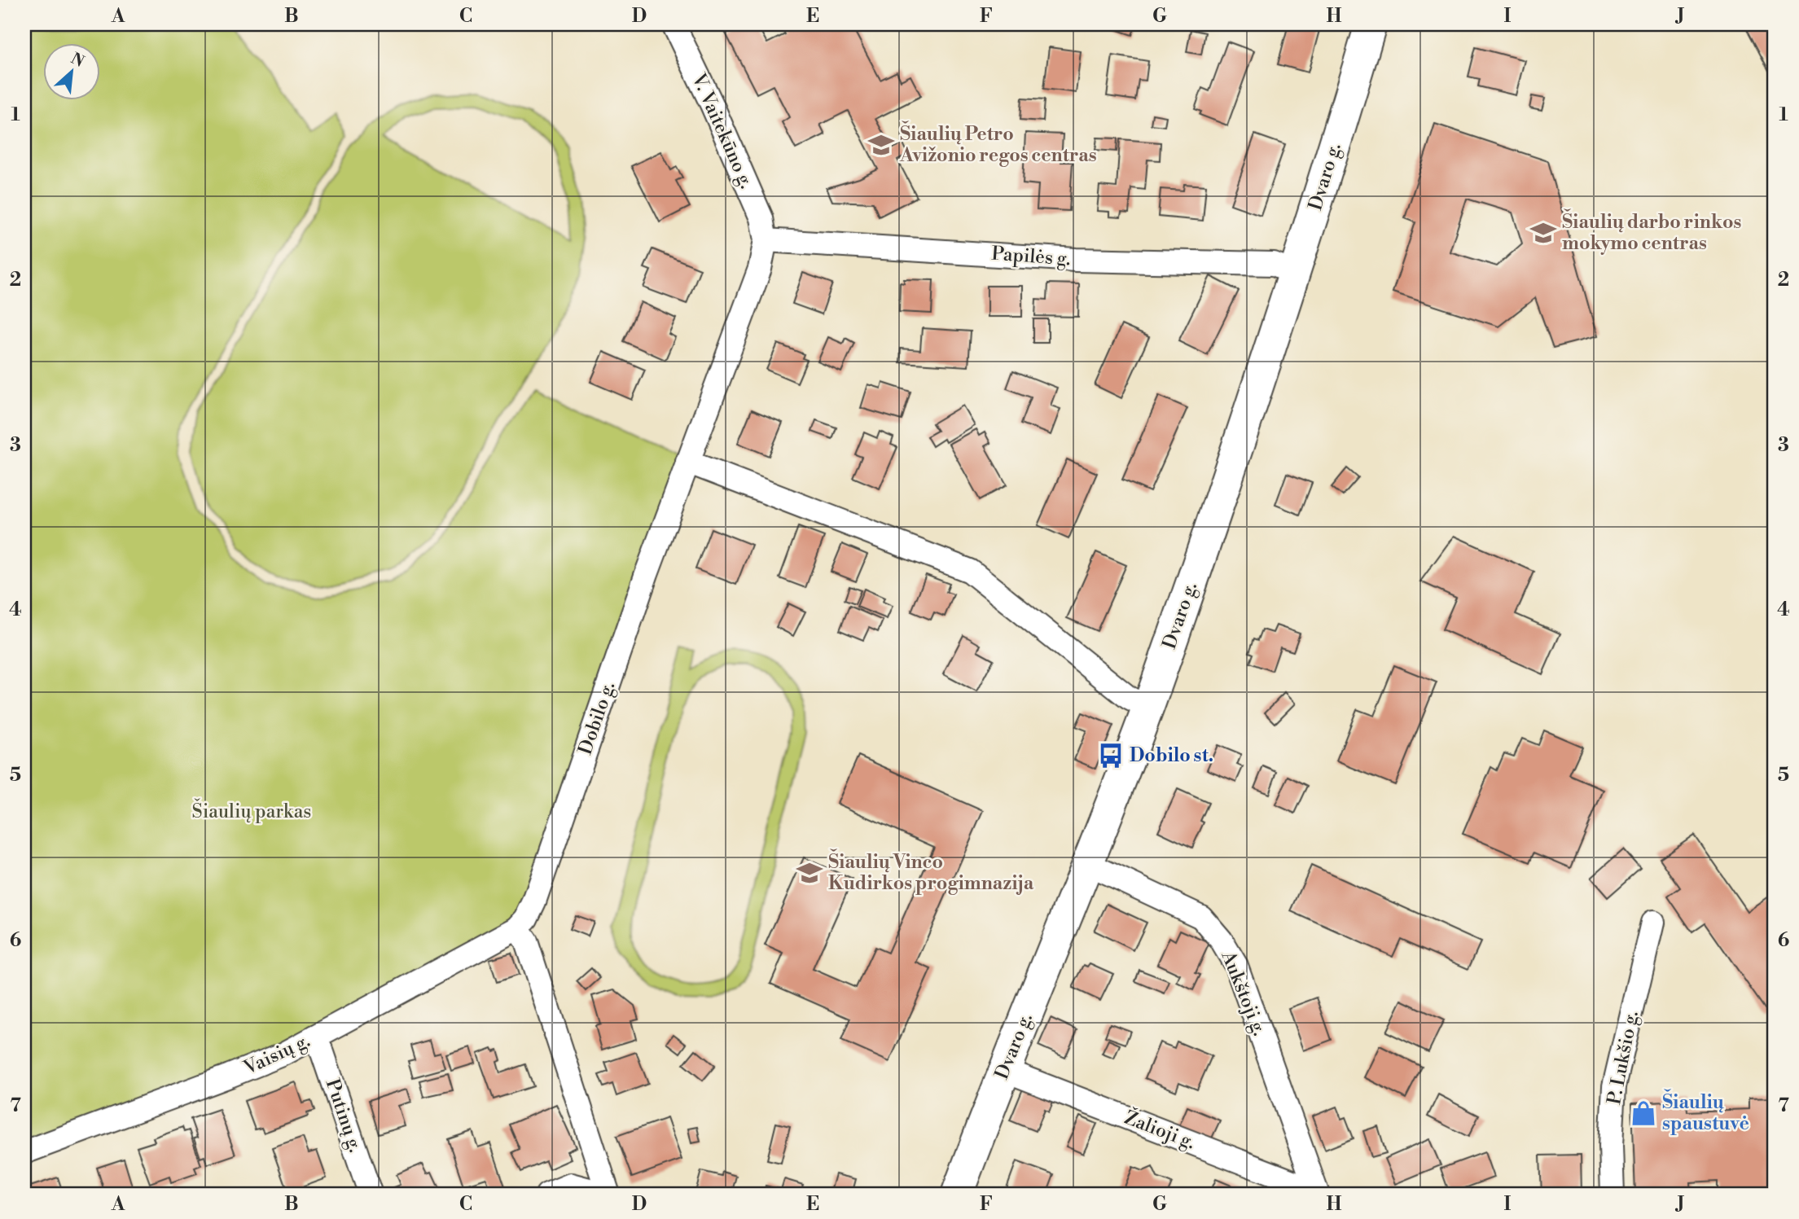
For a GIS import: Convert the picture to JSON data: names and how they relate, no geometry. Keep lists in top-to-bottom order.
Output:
{
  "streets": {
    "main road": ["Dvaro g."],
    "street": [
      "V. Vaitekūno g.",
      "Papilės g.",
      "Dobilo g.",
      "Aukštoji g.",
      "Vaisių g.",
      "P. Lukšio g.",
      "Putinų g.",
      "Žalioji g."
    ]
  },
  "crossings": [
    ["V. Vaitekūno g.", "Papilės g."],
    ["V. Vaitekūno g.", "Dobilo g."],
    ["Dvaro g.", "Papilės g."],
    ["Dvaro g.", "Aukštoji g."],
    ["Dvaro g.", "Žalioji g."],
    ["Papilės g.", "Dobilo g."],
    ["Dobilo g.", "Vaisių g."],
    ["Aukštoji g.", "Žalioji g."],
    ["Vaisių g.", "Putinų g."]
  ],
  "parks": ["Šiaulių parkas"],
  "places": {
    "school or university": ["Šiaulių Petro Avižonio regos centras", "Šiaulių darbo rinkos mokymo centras", "Šiaulių Vinco Kudirkos progimnazija"],
    "bus stop": ["Dobilo st."],
    "shop": ["Šiaulių spaustuvė"]
  },
  "north": "top right",
  "grid": {
    "columns": [
      "A",
      "B",
      "C",
      "D",
      "E",
      "F",
      "G",
      "H",
      "I",
      "J"
    ],
    "rows": [
      "1",
      "2",
      "3",
      "4",
      "5",
      "6",
      "7"
    ]
  }
}
